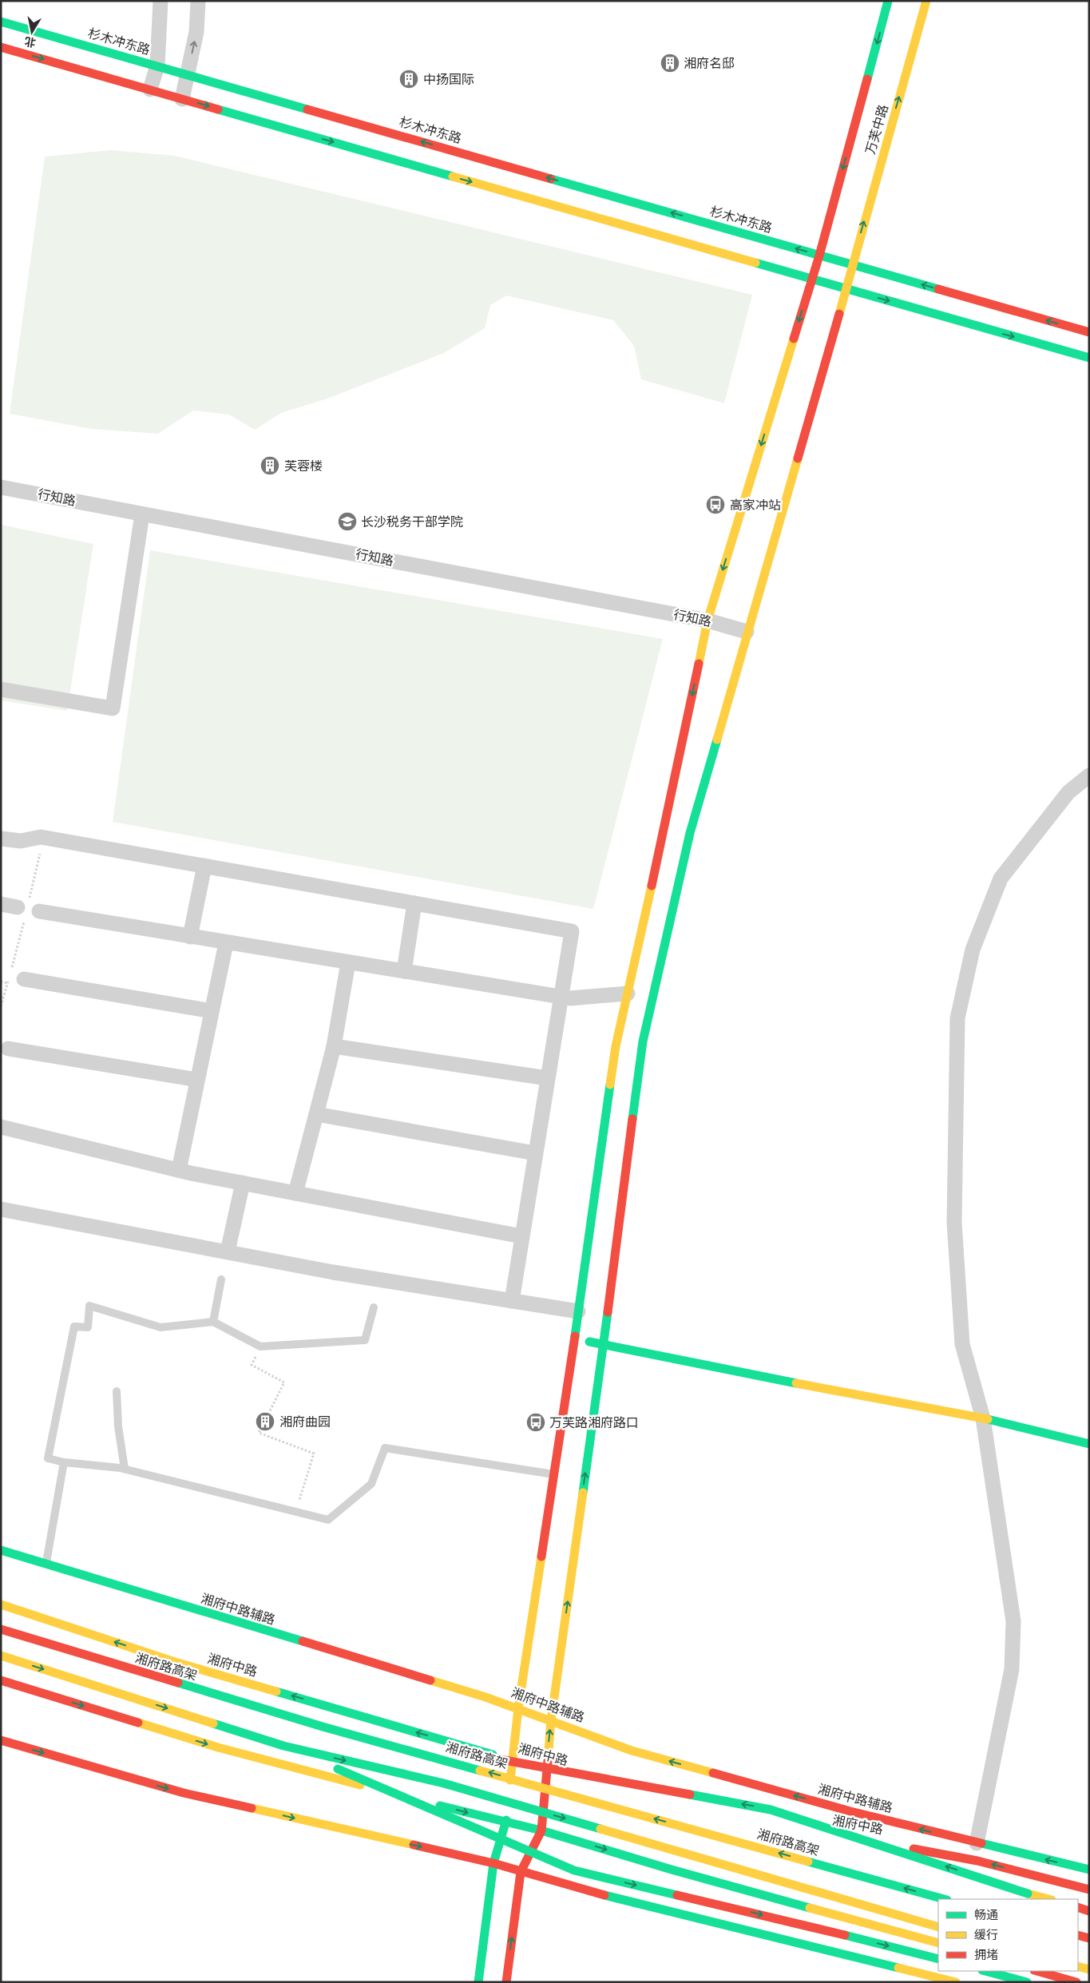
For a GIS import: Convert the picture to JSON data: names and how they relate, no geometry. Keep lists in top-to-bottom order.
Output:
{
  "streets": {
    "main road": [
      "杉木冲东路",
      "万芙中路",
      "湘府中路辅路",
      "湘府中路",
      "湘府路高架"
    ],
    "street": ["行知路"]
  },
  "crossings": [
    ["杉木冲东路", "万芙中路"],
    ["万芙中路", "行知路"],
    ["万芙中路", "湘府中路辅路"],
    ["万芙中路", "湘府中路"]
  ],
  "places": {
    "building": [
      "湘府名邸",
      "中扬国际",
      "芙蓉楼",
      "湘府曲园"
    ],
    "bus stop": ["高家冲站", "万芙路湘府路口"],
    "school or university": ["长沙税务干部学院"]
  },
  "legend": ["畅通", "缓行", "拥堵"],
  "north": "bottom"
}
